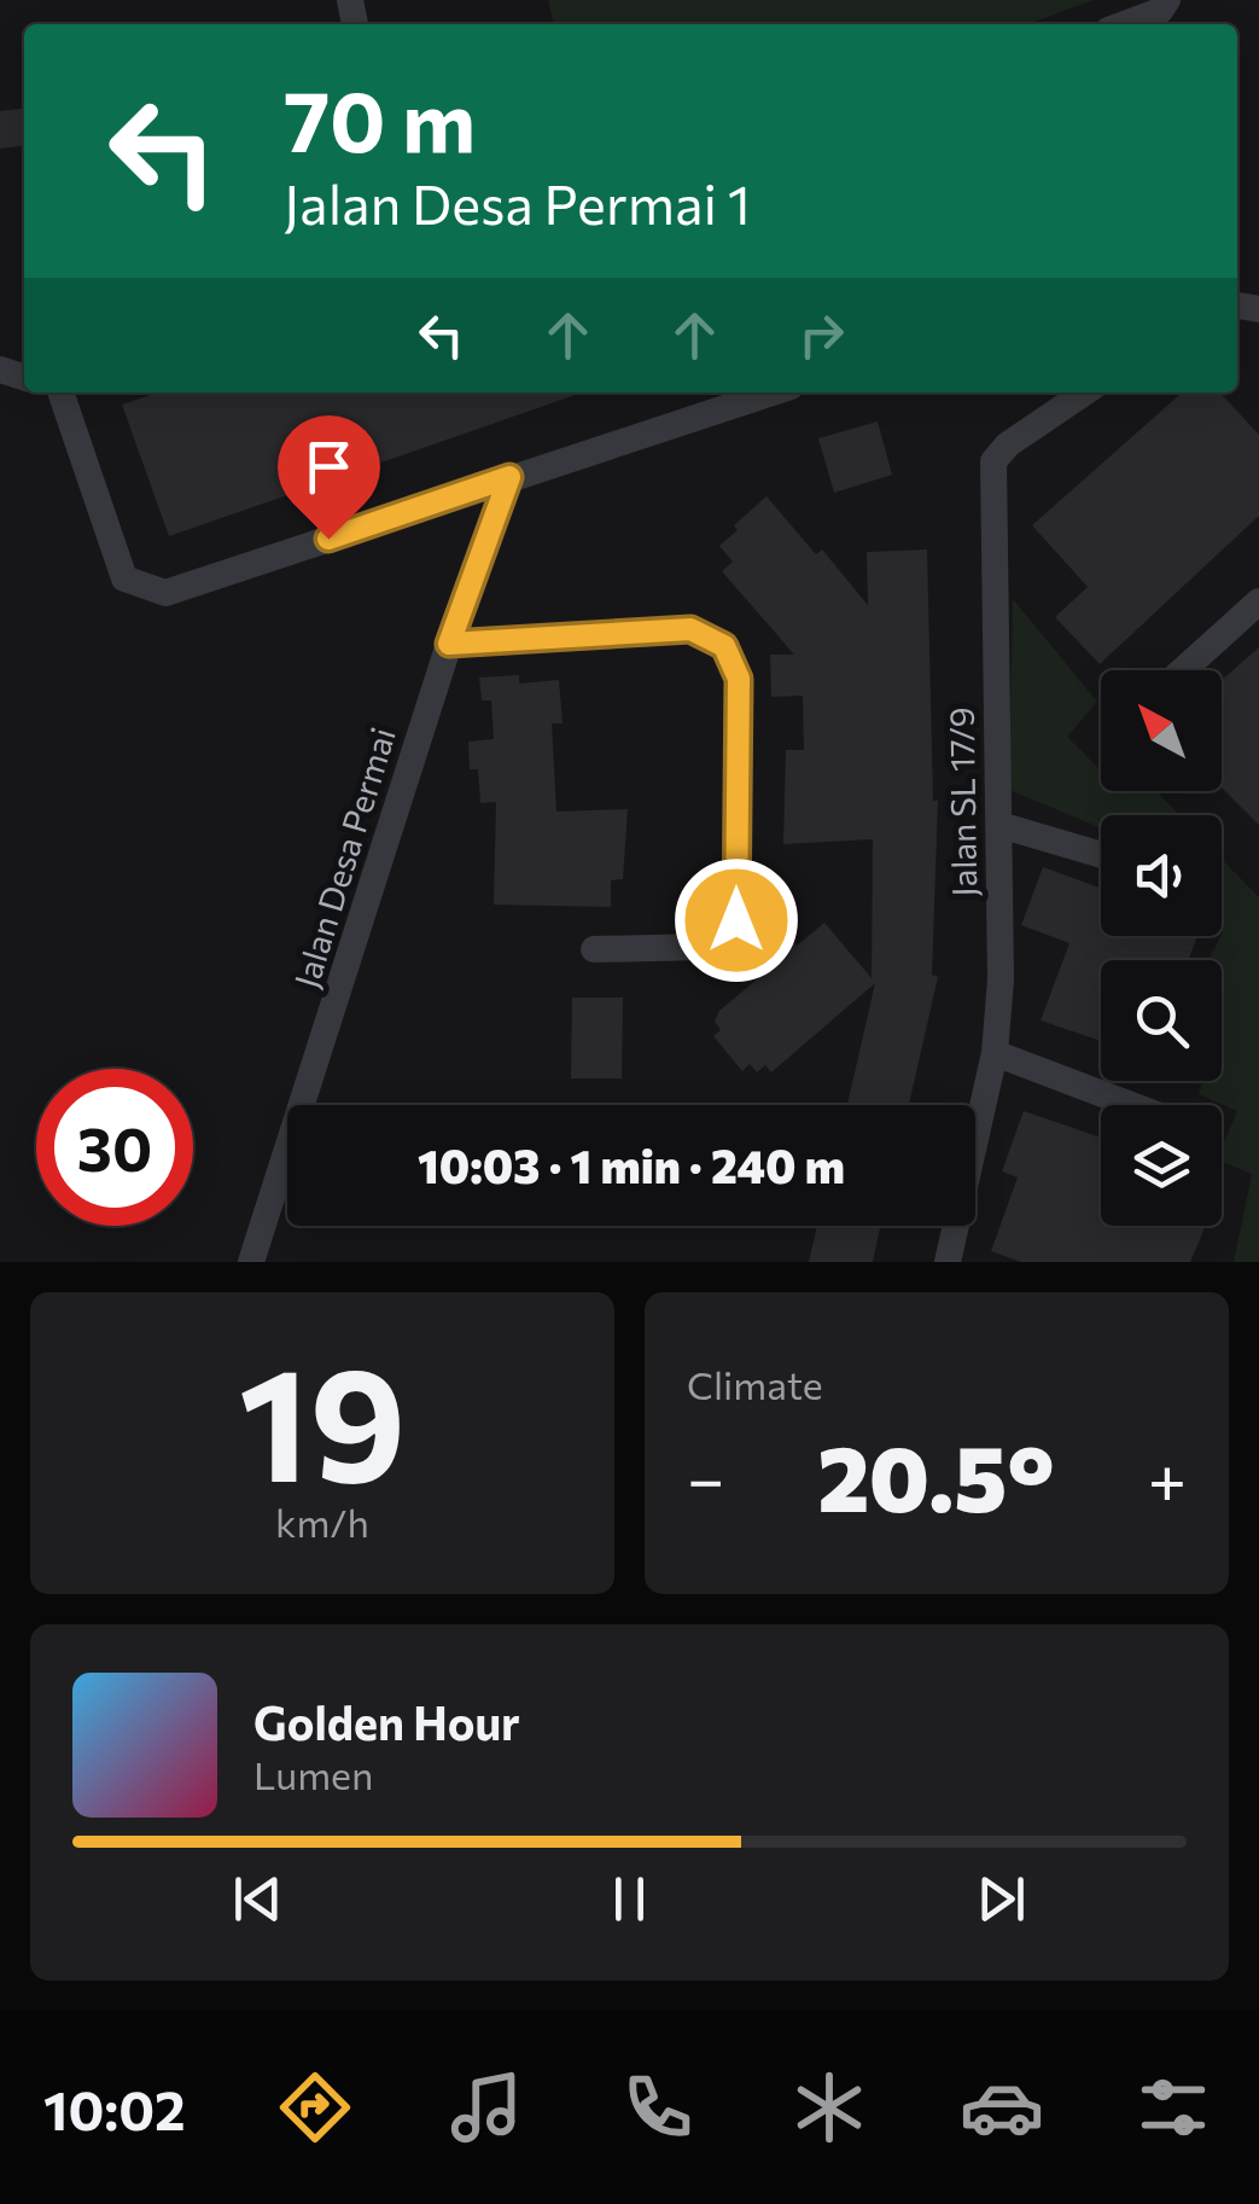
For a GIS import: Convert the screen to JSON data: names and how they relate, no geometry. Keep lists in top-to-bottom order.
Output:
{
  "streets": {
    "street": ["Jalan SL 17/9", "Jalan Desa Permai"]
  },
  "north": "top left",
  "page": {
    "turn": ["70 m", "Jalan Desa Permai 1"],
    "limit": "30",
    "trip": "10:03 · 1 min · 240 m",
    "tile": [
      ["19", "km/h"],
      "Climate"
    ],
    "heat": ["−", "20.5°", "+"],
    "song": ["Golden Hour", "Lumen"],
    "tabs": "10:02"
  }
}
